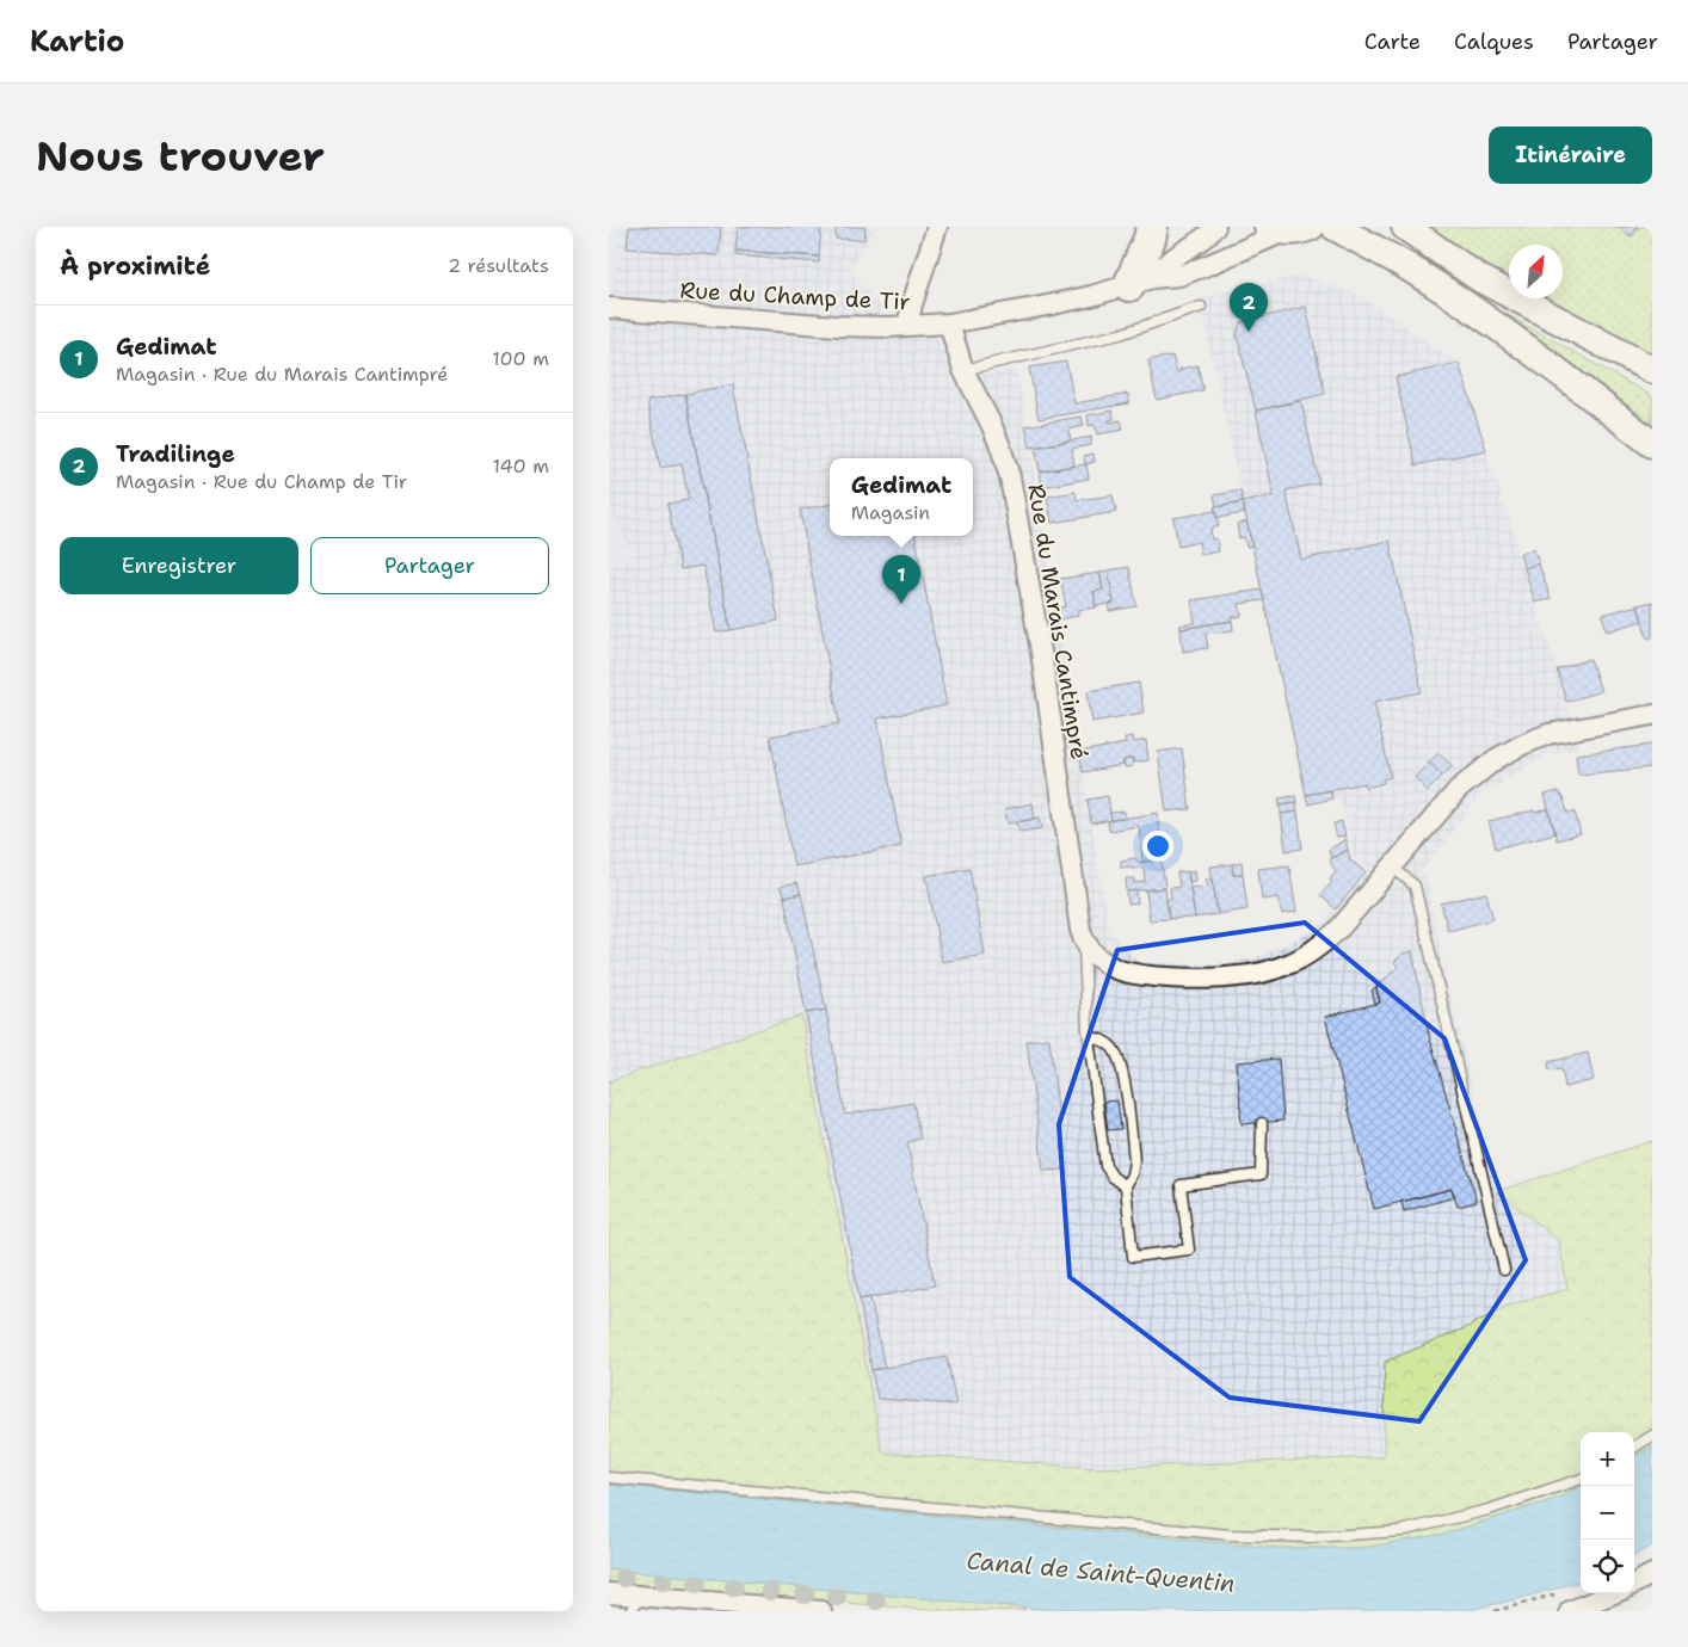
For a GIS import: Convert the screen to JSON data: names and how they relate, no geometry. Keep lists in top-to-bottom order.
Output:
{
  "streets": {
    "street": ["Rue du Champ de Tir", "Rue du Marais Cantimpré"]
  },
  "crossings": [
    ["Rue du Champ de Tir", "Rue du Marais Cantimpré"]
  ],
  "water": ["Canal de Saint-Quentin"],
  "north": "top right",
  "page": {
    "header": "Kartio",
    "nav": ["Carte", "Calques", "Partager"],
    "buttons": [
      "Itinéraire",
      ["Enregistrer", "Partager"]
    ],
    "title": "Nous trouver",
    "heading": ["À proximité", "2 résultats"],
    "pins": ["2", "1"],
    "list": [
      {
        "mark": "1",
        "name": "Gedimat",
        "note": "Magasin · Rue du Marais Cantimpré",
        "value": "100 m"
      },
      {
        "mark": "2",
        "name": "Tradilinge",
        "note": "Magasin · Rue du Champ de Tir",
        "value": "140 m"
      }
    ],
    "popup": ["Gedimat", "Magasin"],
    "map_buttons": ["+", "−"]
  }
}
